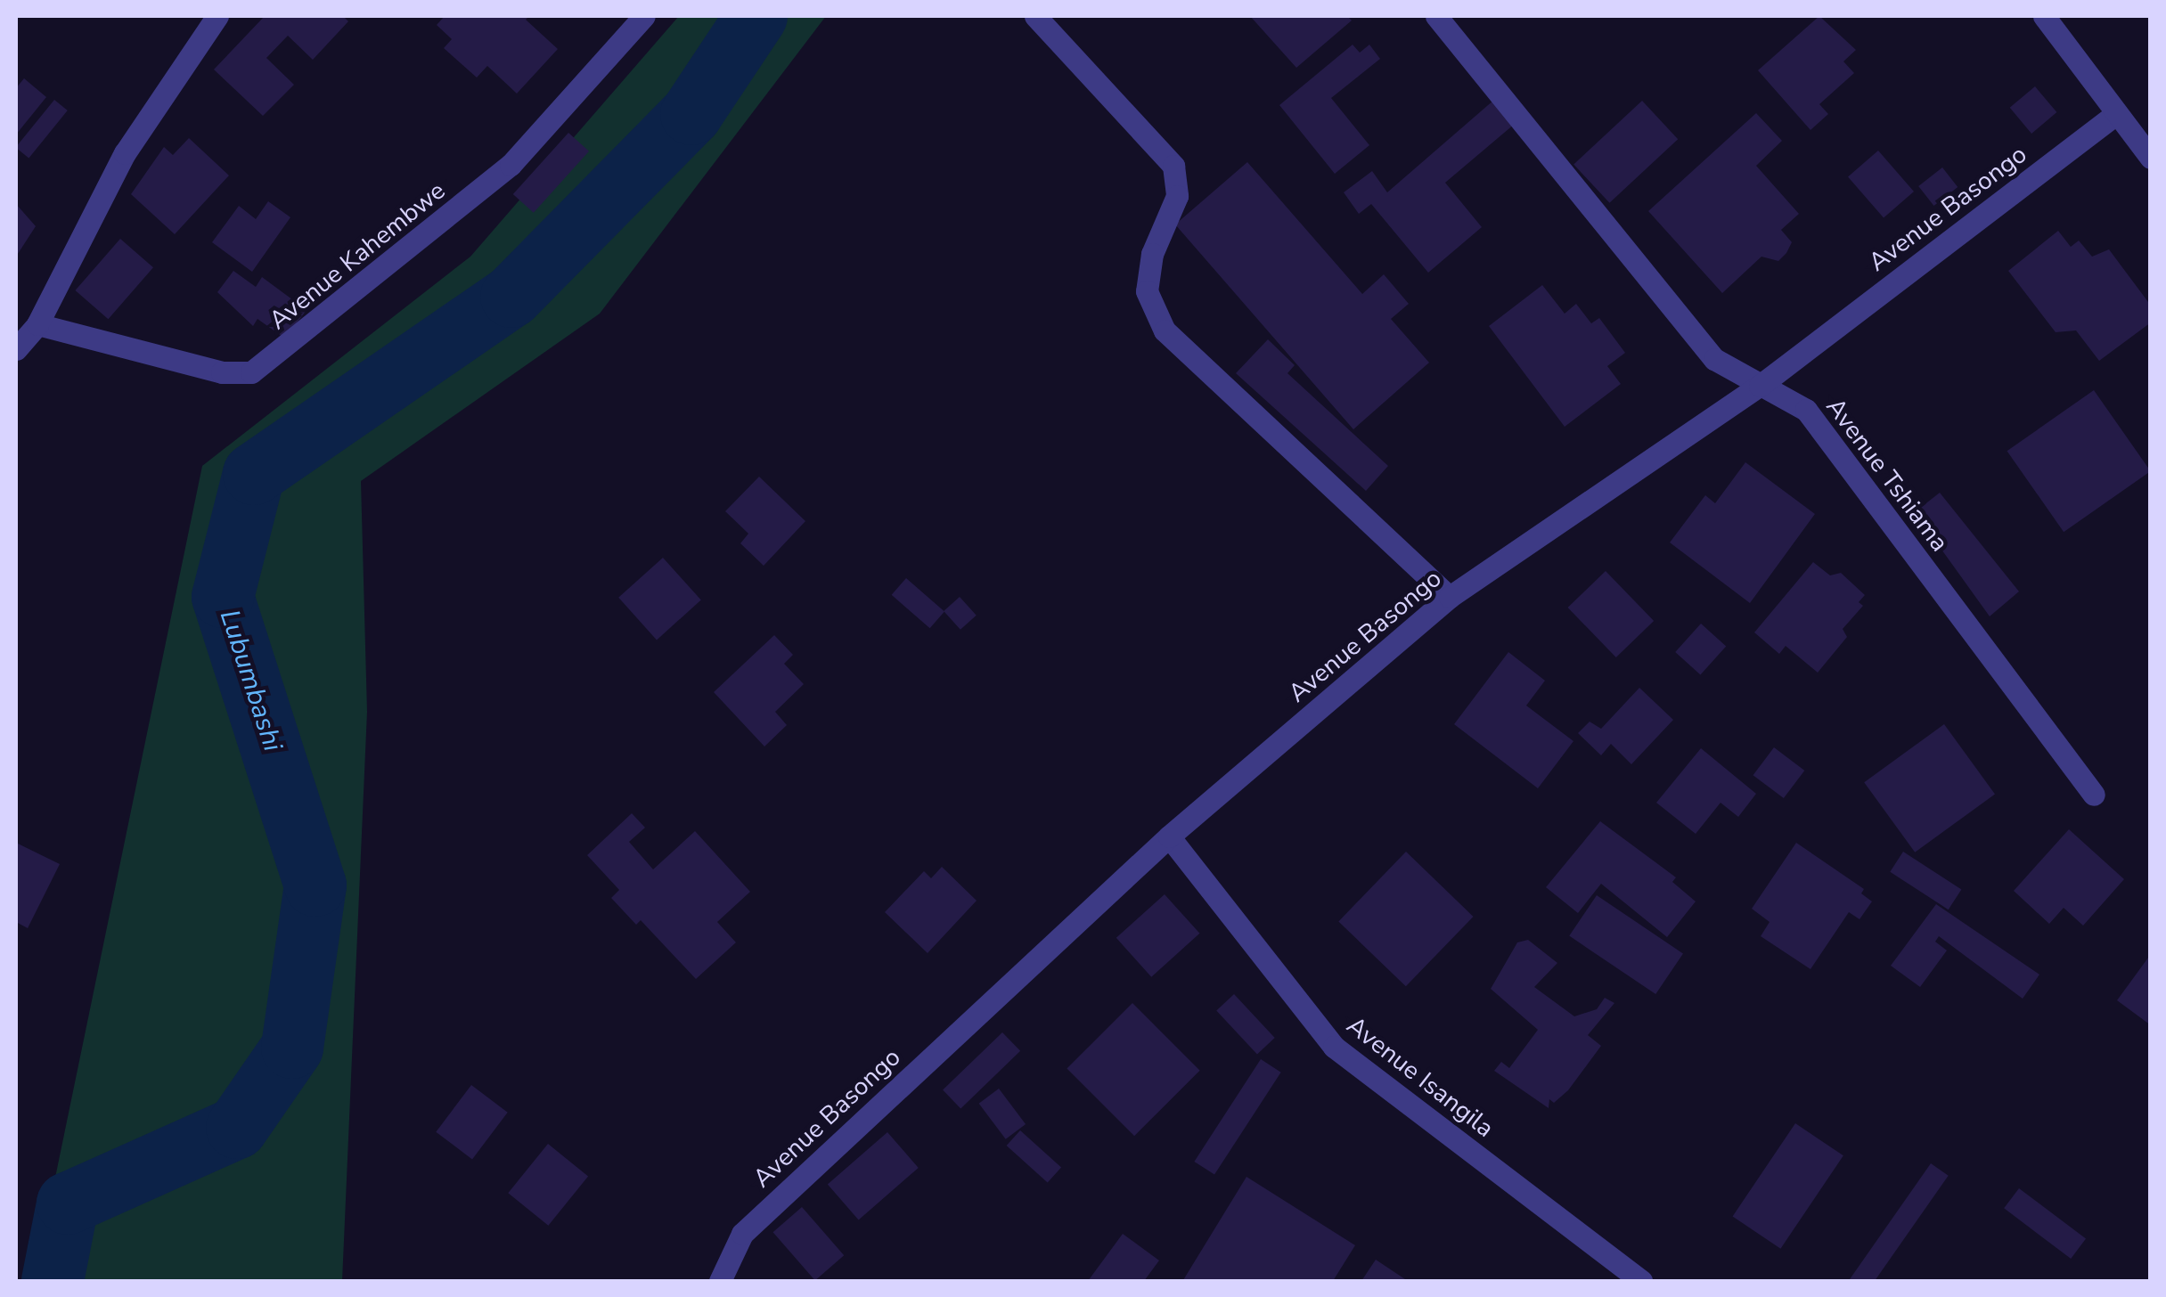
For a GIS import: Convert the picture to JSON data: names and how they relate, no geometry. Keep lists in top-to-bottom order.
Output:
{
  "streets": {
    "street": [
      "Avenue Basongo",
      "Avenue Kahembwe",
      "Avenue Tshiama",
      "Avenue Isangila"
    ]
  },
  "crossings": [
    ["Avenue Basongo", "Avenue Tshiama"],
    ["Avenue Basongo", "Avenue Isangila"]
  ],
  "water": ["Lubumbashi"]
}
